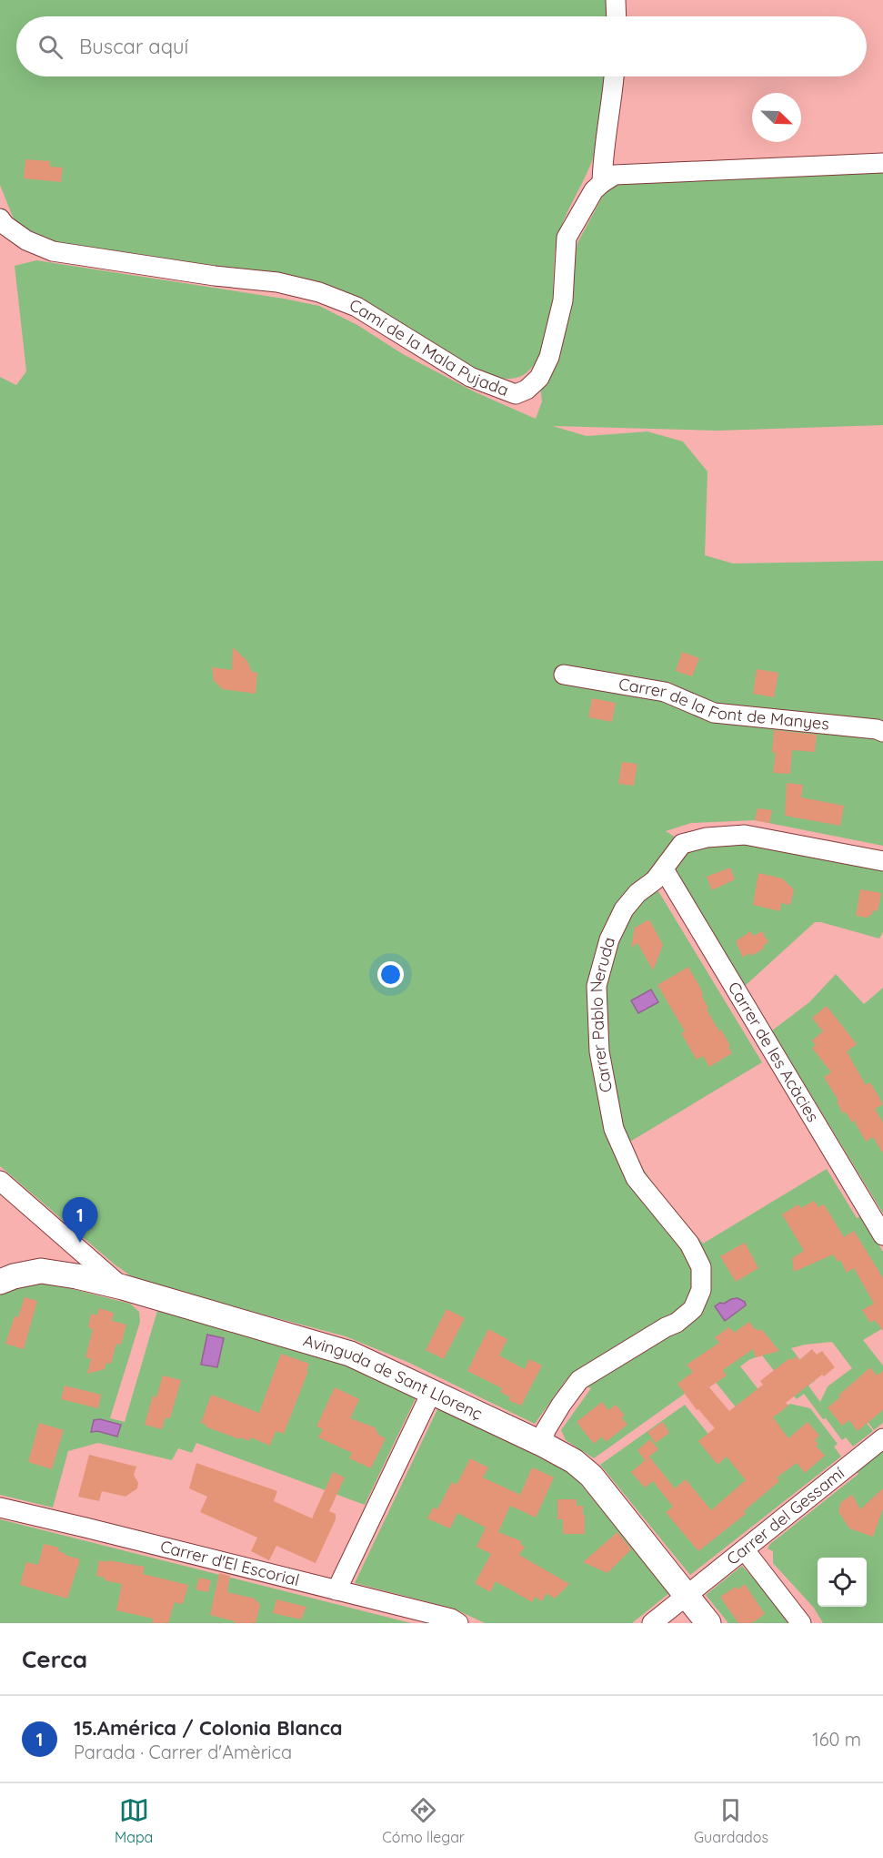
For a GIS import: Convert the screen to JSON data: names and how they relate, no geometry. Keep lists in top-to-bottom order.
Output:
{
  "streets": {
    "street": [
      "Camí de la Mala Pujada",
      "Carrer de la Font de Manyes",
      "Carrer Pablo Neruda",
      "Carrer de les Acàcies",
      "Avinguda de Sant Llorenç",
      "Carrer del Gessamí",
      "Carrer d'El Escorial"
    ]
  },
  "crossings": [
    ["Carrer Pablo Neruda", "Carrer de les Acàcies"],
    ["Carrer Pablo Neruda", "Avinguda de Sant Llorenç"],
    ["Avinguda de Sant Llorenç", "Carrer del Gessamí"]
  ],
  "north": "bottom right",
  "page": {
    "search": "Buscar aquí",
    "pins": "1",
    "heading": "Cerca",
    "list": [
      {
        "mark": "1",
        "name": "15.América / Colonia Blanca",
        "note": "Parada · Carrer d'Amèrica",
        "value": "160 m"
      }
    ],
    "nav": ["Mapa", "Cómo llegar", "Guardados"]
  }
}
